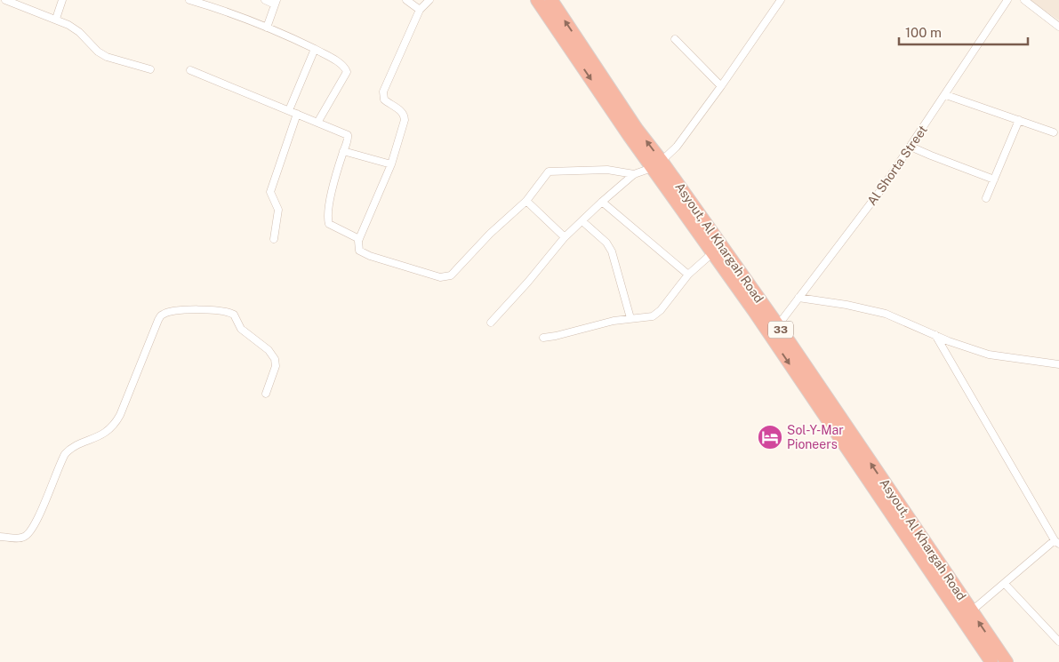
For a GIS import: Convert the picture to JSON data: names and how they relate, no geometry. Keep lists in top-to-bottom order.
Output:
{
  "streets": {
    "highway": ["Asyout, Al Khargah Road", "33"],
    "street": ["Al Shorta Street"]
  },
  "crossings": [
    ["Al Shorta Street", "Asyout, Al Khargah Road"]
  ],
  "places": {
    "hotel": ["Sol-Y-Mar Pioneers"]
  },
  "scale_bar": "100 m"
}
